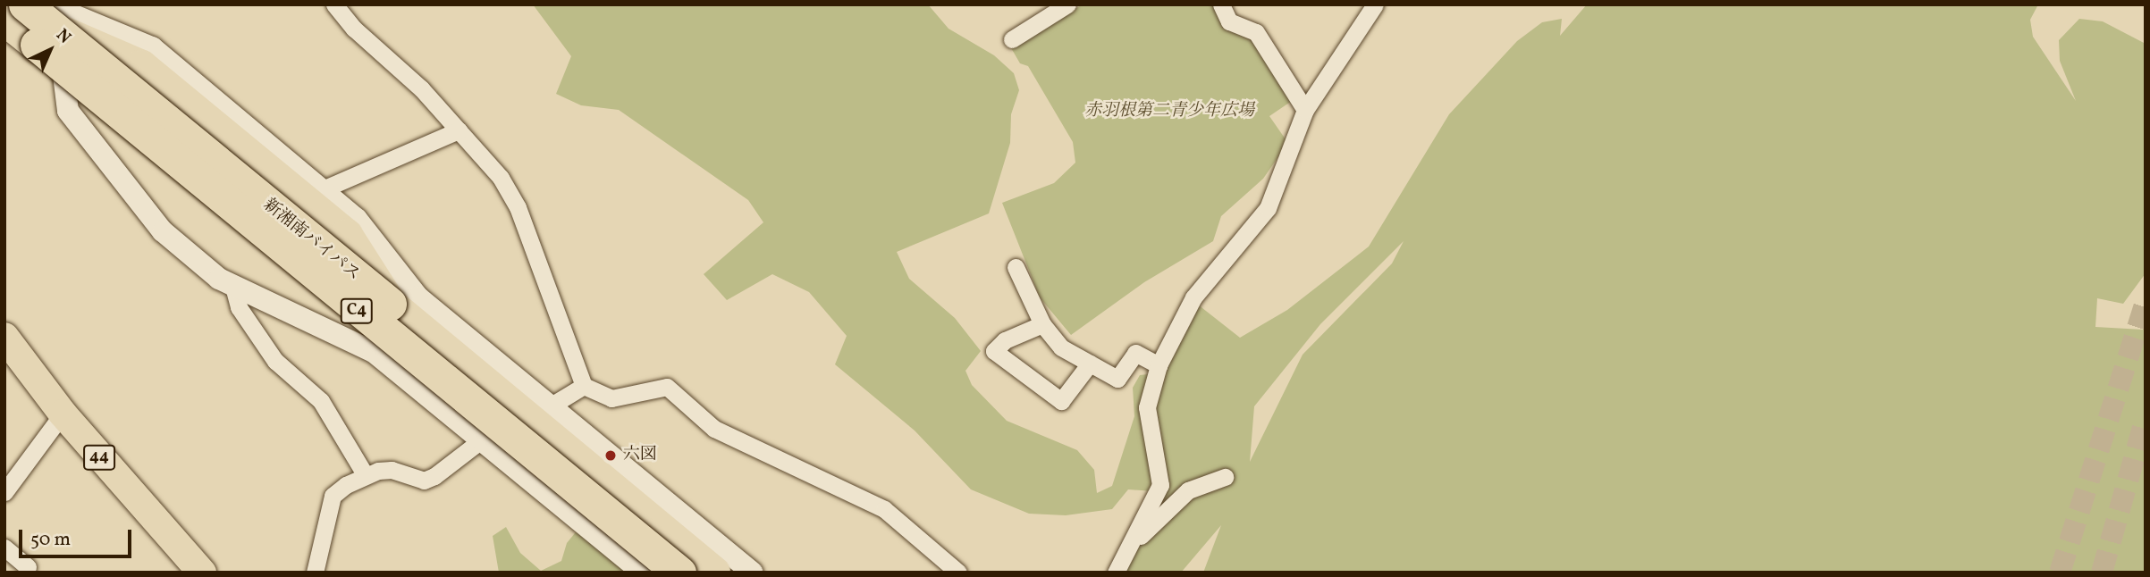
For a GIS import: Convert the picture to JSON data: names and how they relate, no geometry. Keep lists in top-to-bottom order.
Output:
{
  "streets": {
    "highway": ["新湘南バイパス", "C4"],
    "main road": ["44"]
  },
  "parks": ["赤羽根第二青少年広場"],
  "places": ["六図"],
  "scale_bar": "50 m",
  "north": "top right"
}
